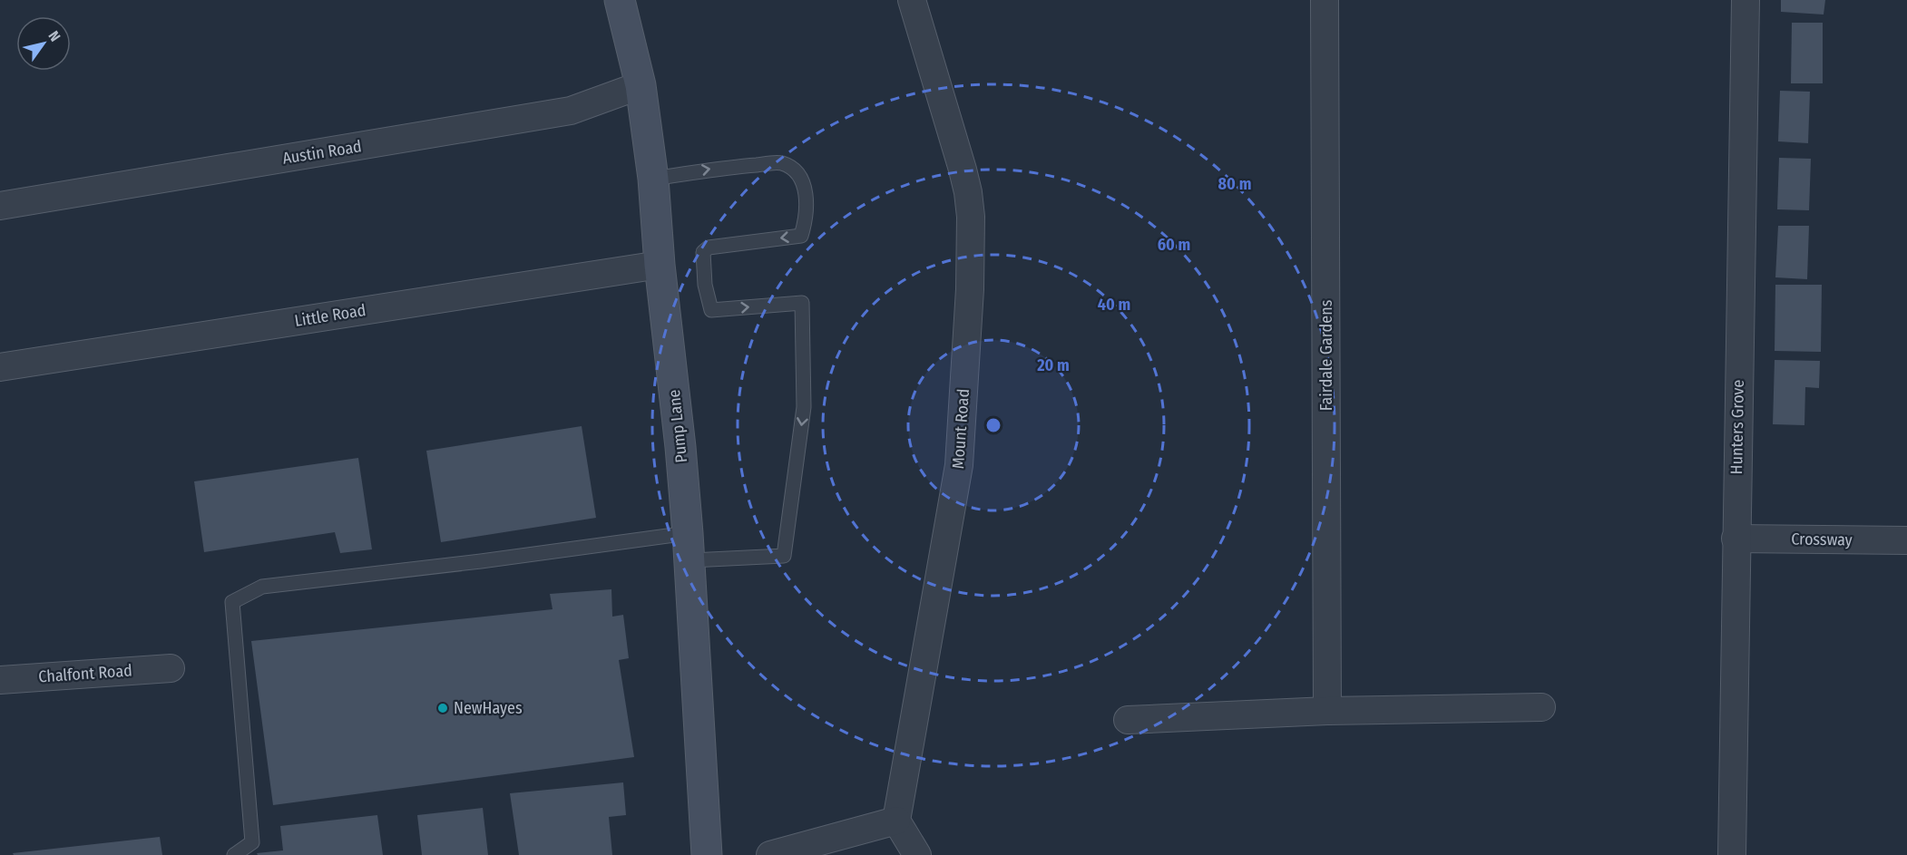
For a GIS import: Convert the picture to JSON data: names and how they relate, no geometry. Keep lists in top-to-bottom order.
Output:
{
  "streets": {
    "street": [
      "Austin Road",
      "Little Road",
      "Fairdale Gardens",
      "Pump Lane",
      "Hunters Grove",
      "Mount Road",
      "Crossway",
      "Chalfont Road"
    ]
  },
  "crossings": [
    ["Austin Road", "Pump Lane"],
    ["Little Road", "Pump Lane"],
    ["Hunters Grove", "Crossway"]
  ],
  "places": ["NewHayes"],
  "north": "top right",
  "rings": [
    "80 m",
    "60 m",
    "40 m",
    "20 m"
  ]
}
